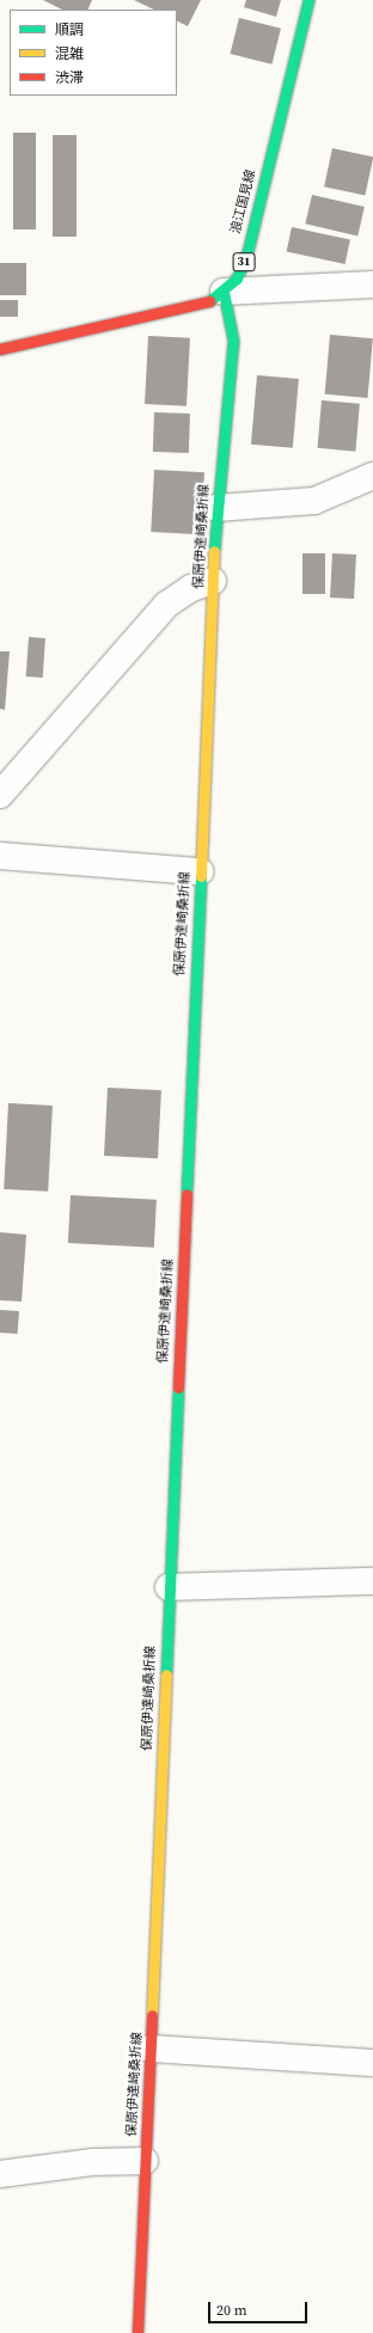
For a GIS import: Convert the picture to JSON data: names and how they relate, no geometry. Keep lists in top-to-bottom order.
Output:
{
  "streets": {
    "main road": ["浪江国見線", "31", "保原伊達崎桑折線"]
  },
  "crossings": [
    ["浪江国見線", "保原伊達崎桑折線"]
  ],
  "legend": ["順調", "混雑", "渋滞"],
  "scale_bar": "20 m"
}
